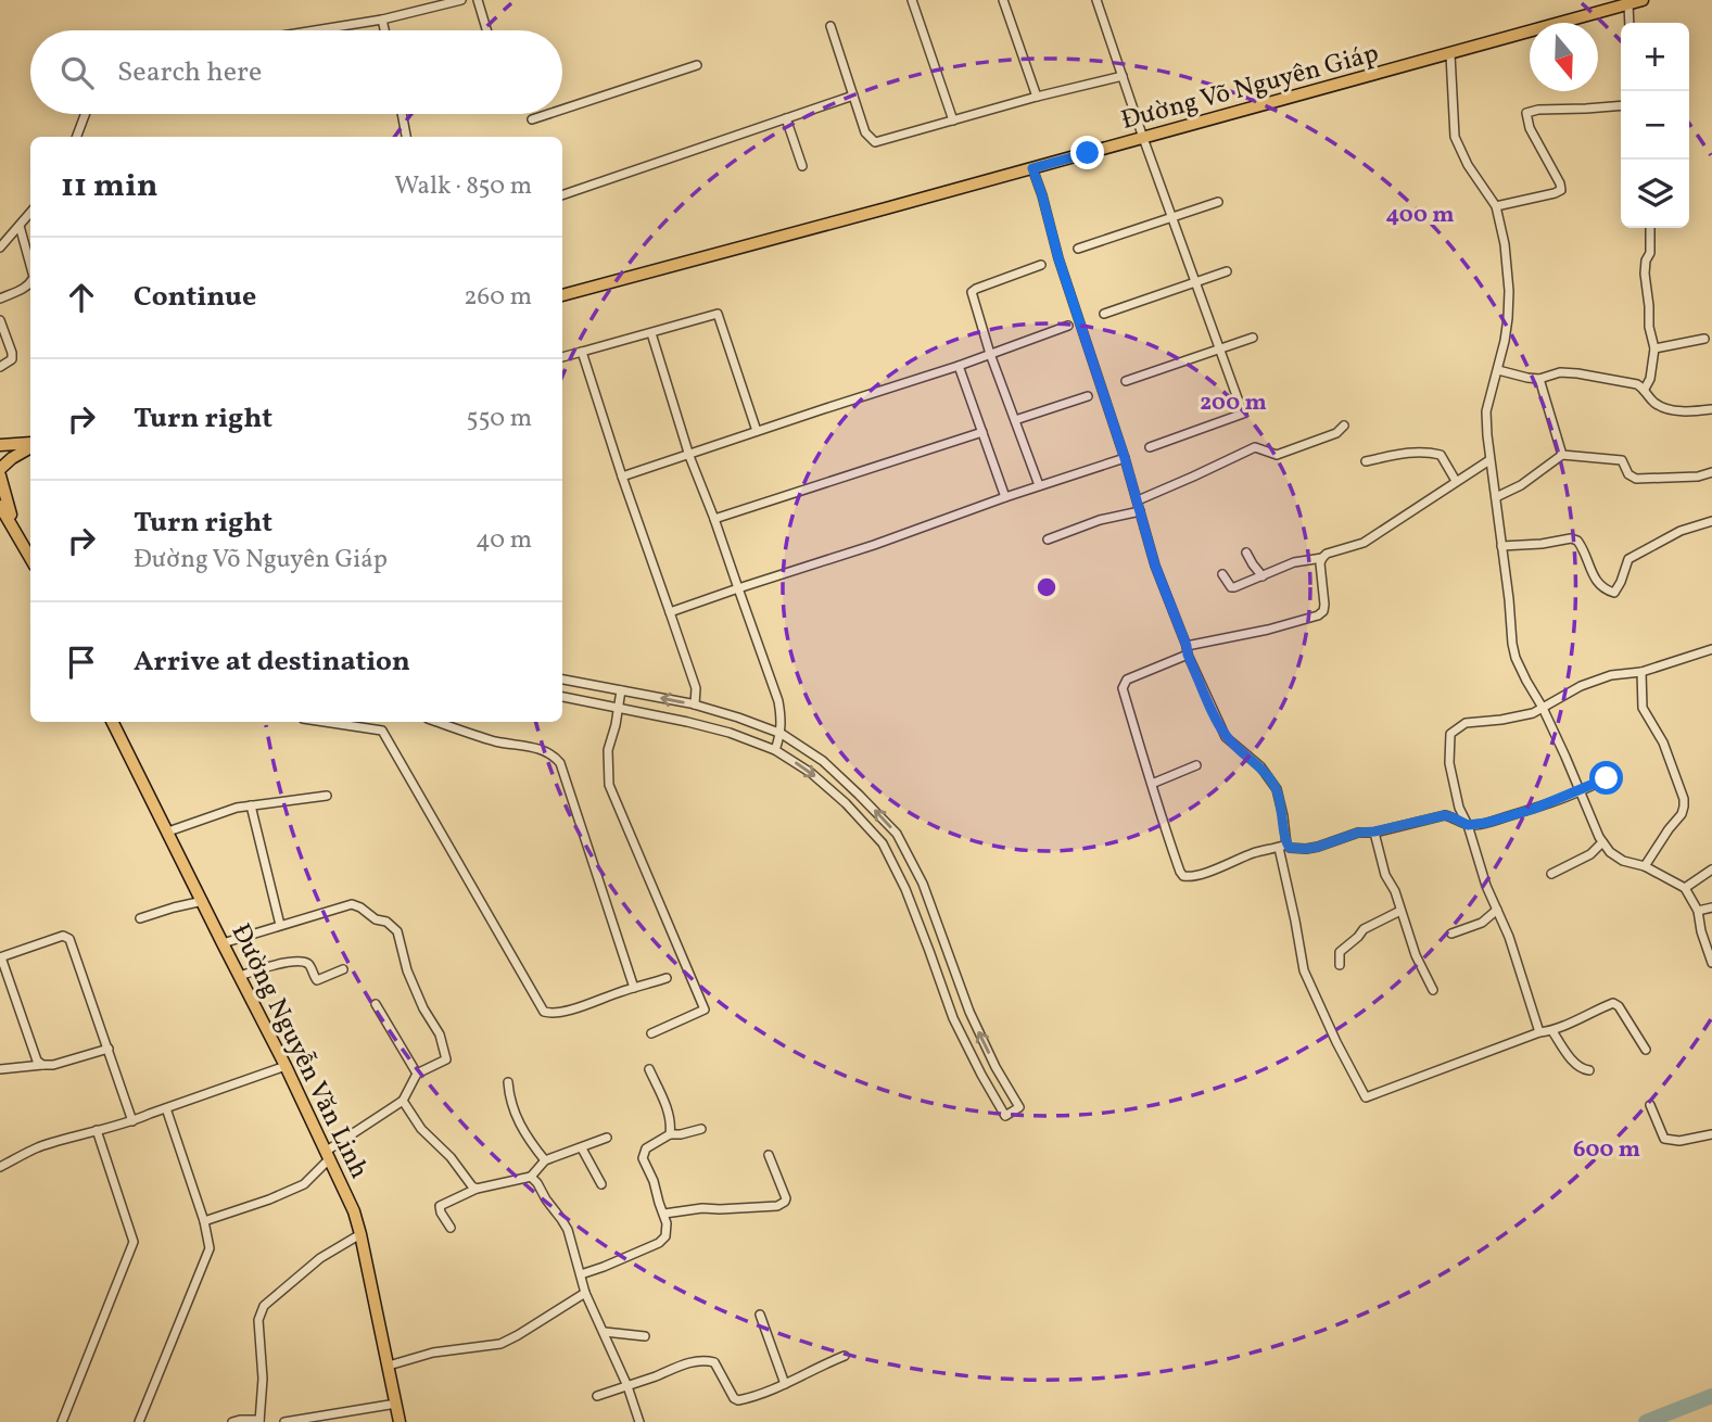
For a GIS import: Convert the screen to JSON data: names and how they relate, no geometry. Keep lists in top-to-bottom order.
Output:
{
  "streets": {
    "main road": ["Đường Võ Nguyên Giáp", "Đường Nguyễn Văn Linh"]
  },
  "north": "bottom",
  "page": {
    "map_buttons": ["+", "−"],
    "search": "Search here",
    "heading": ["11 min", "Walk · 850 m"],
    "list": [
      ["Continue", "260 m"],
      ["Turn right", "550 m"],
      ["Turn right", "Đường Võ Nguyên Giáp", "40 m"],
      "Arrive at destination"
    ]
  },
  "rings": ["400 m", "200 m", "600 m"]
}
